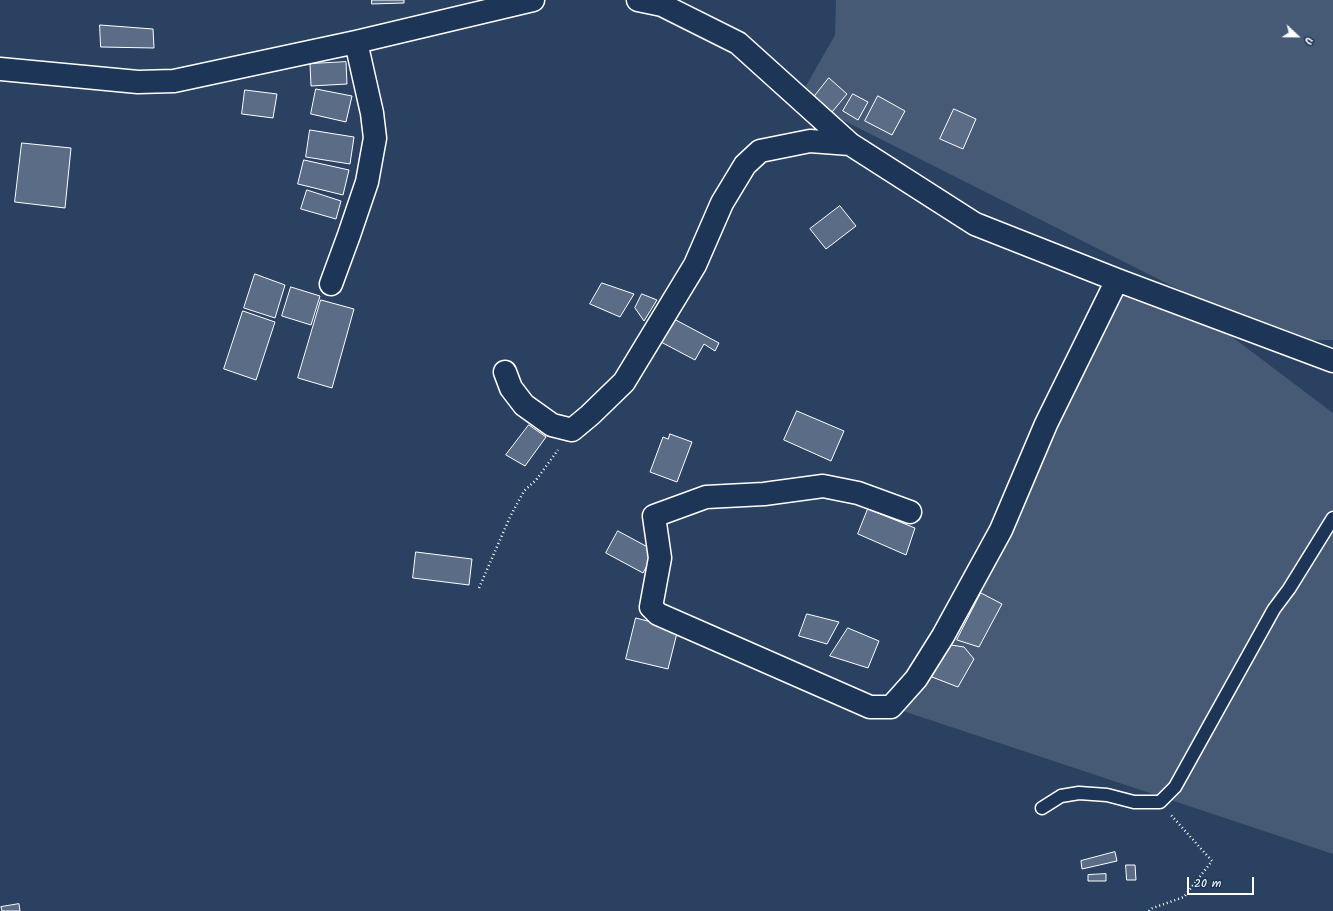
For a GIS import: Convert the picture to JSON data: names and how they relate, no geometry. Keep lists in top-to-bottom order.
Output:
{
  "scale_bar": "20 m",
  "north": "right"
}
